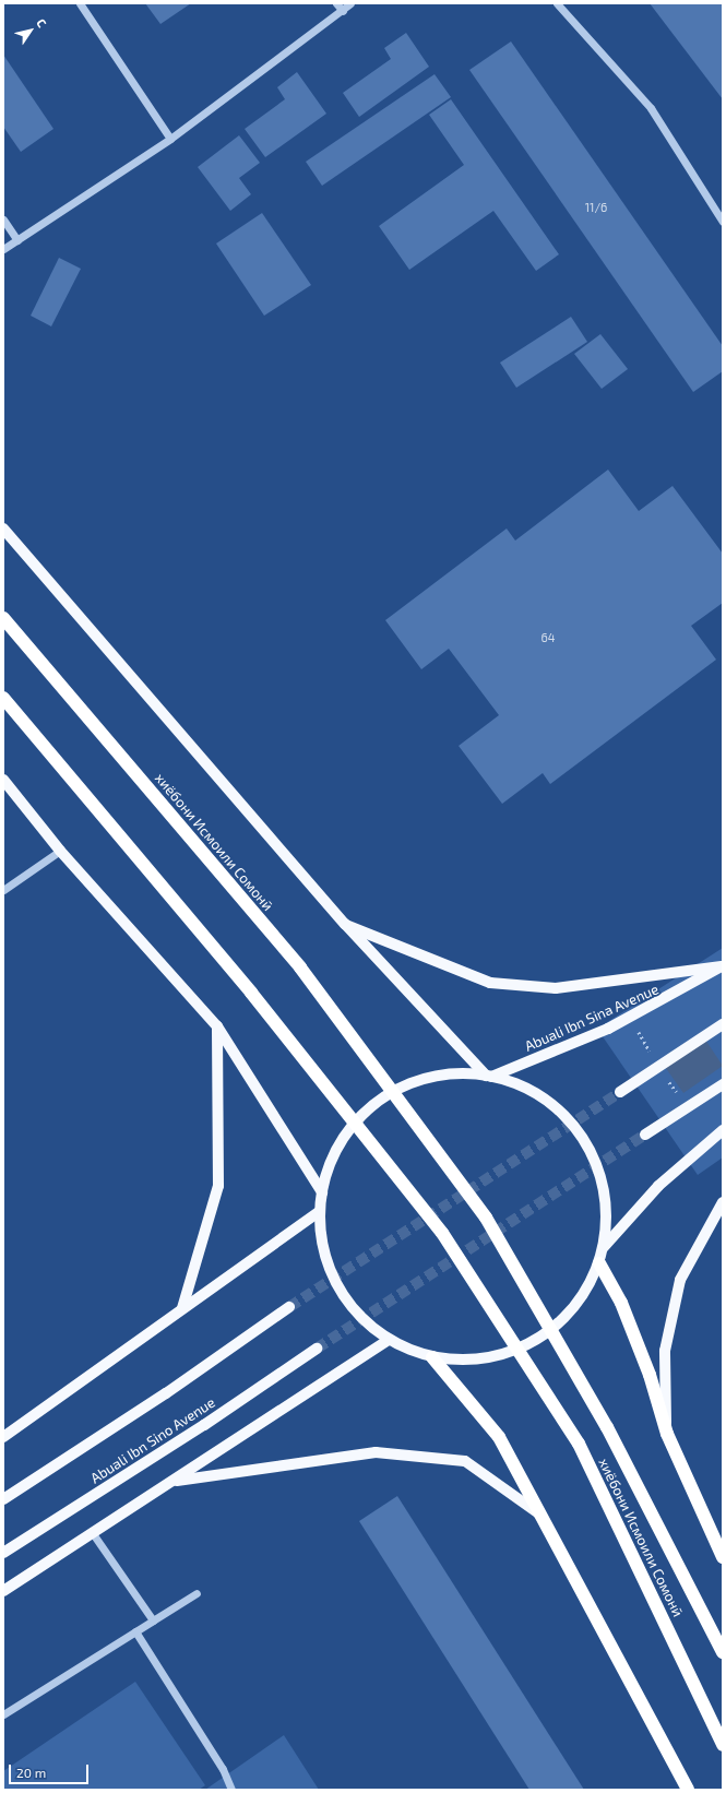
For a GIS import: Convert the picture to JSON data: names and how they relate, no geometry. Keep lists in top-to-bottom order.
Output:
{
  "streets": {
    "highway": ["хиёбони Исмоили Сомонӣ"],
    "main road": ["Abuali Ibn Sina Avenue", "Abuali Ibn Sino Avenue"]
  },
  "house_numbers": ["11/6", "64"],
  "scale_bar": "20 m",
  "north": "top right"
}
